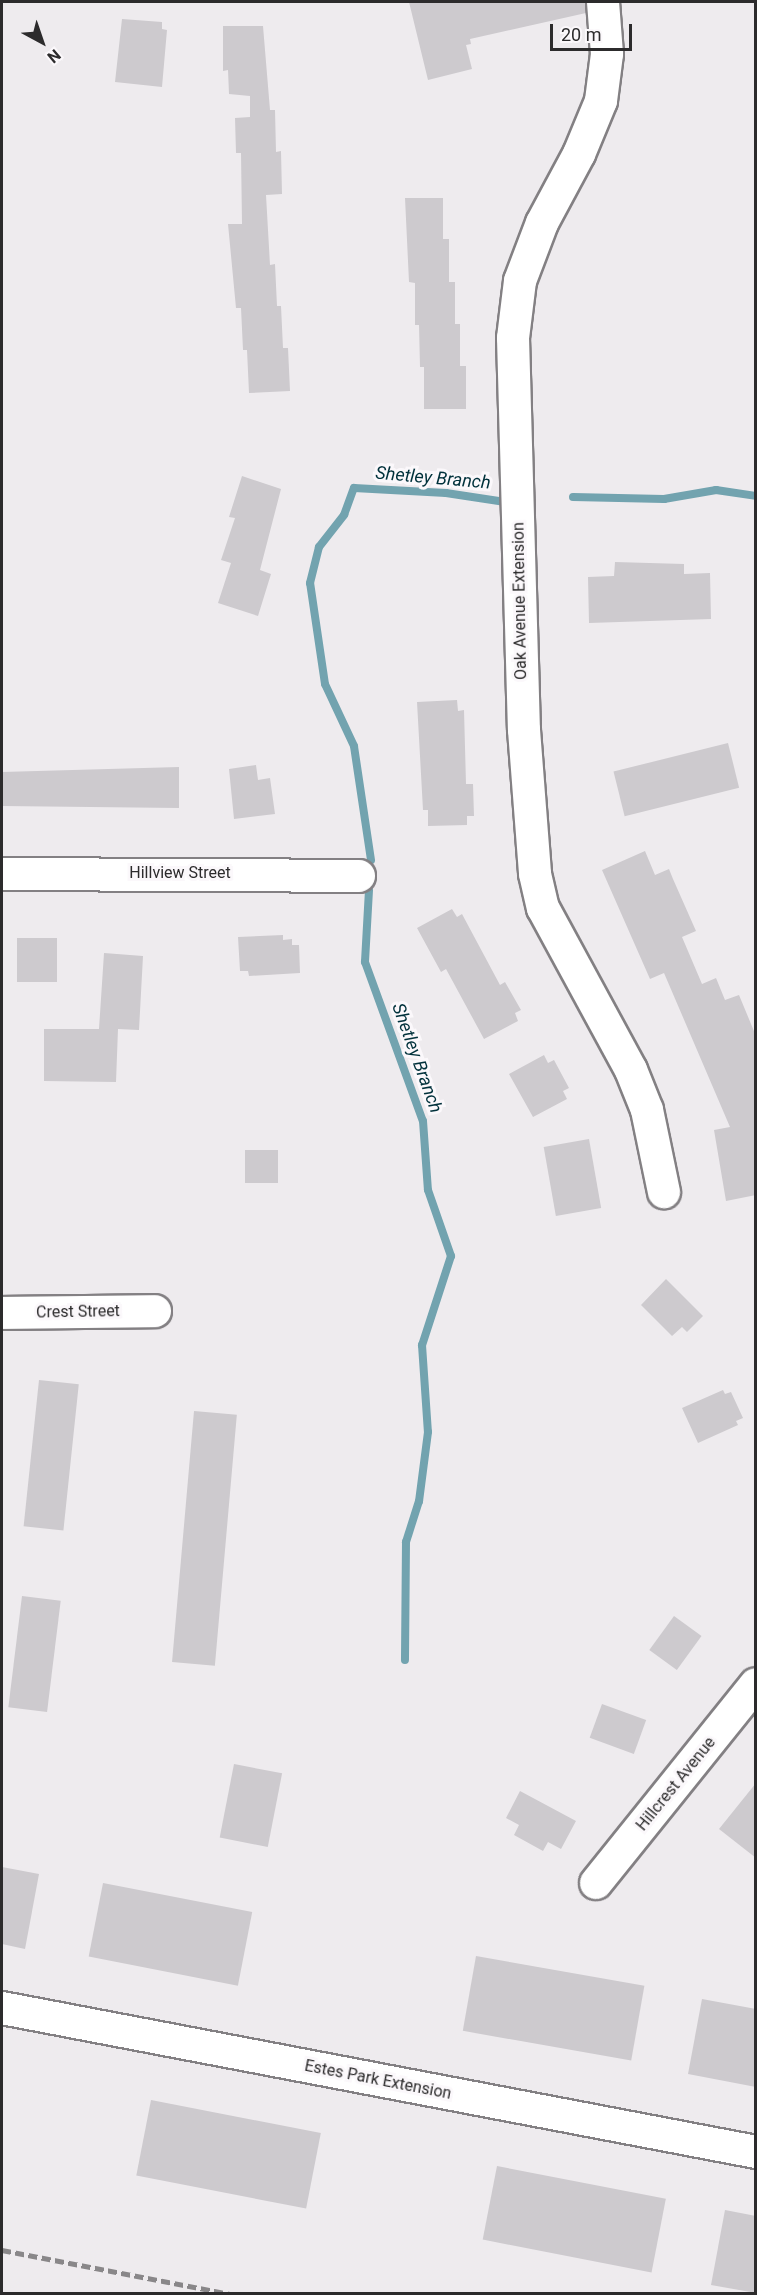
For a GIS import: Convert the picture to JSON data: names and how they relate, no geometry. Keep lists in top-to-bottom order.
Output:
{
  "streets": {
    "street": [
      "Oak Avenue Extension",
      "Hillview Street",
      "Crest Street",
      "Hillcrest Avenue",
      "Estes Park Extension"
    ]
  },
  "water": ["Shetley Branch"],
  "scale_bar": "20 m",
  "north": "bottom right"
}
